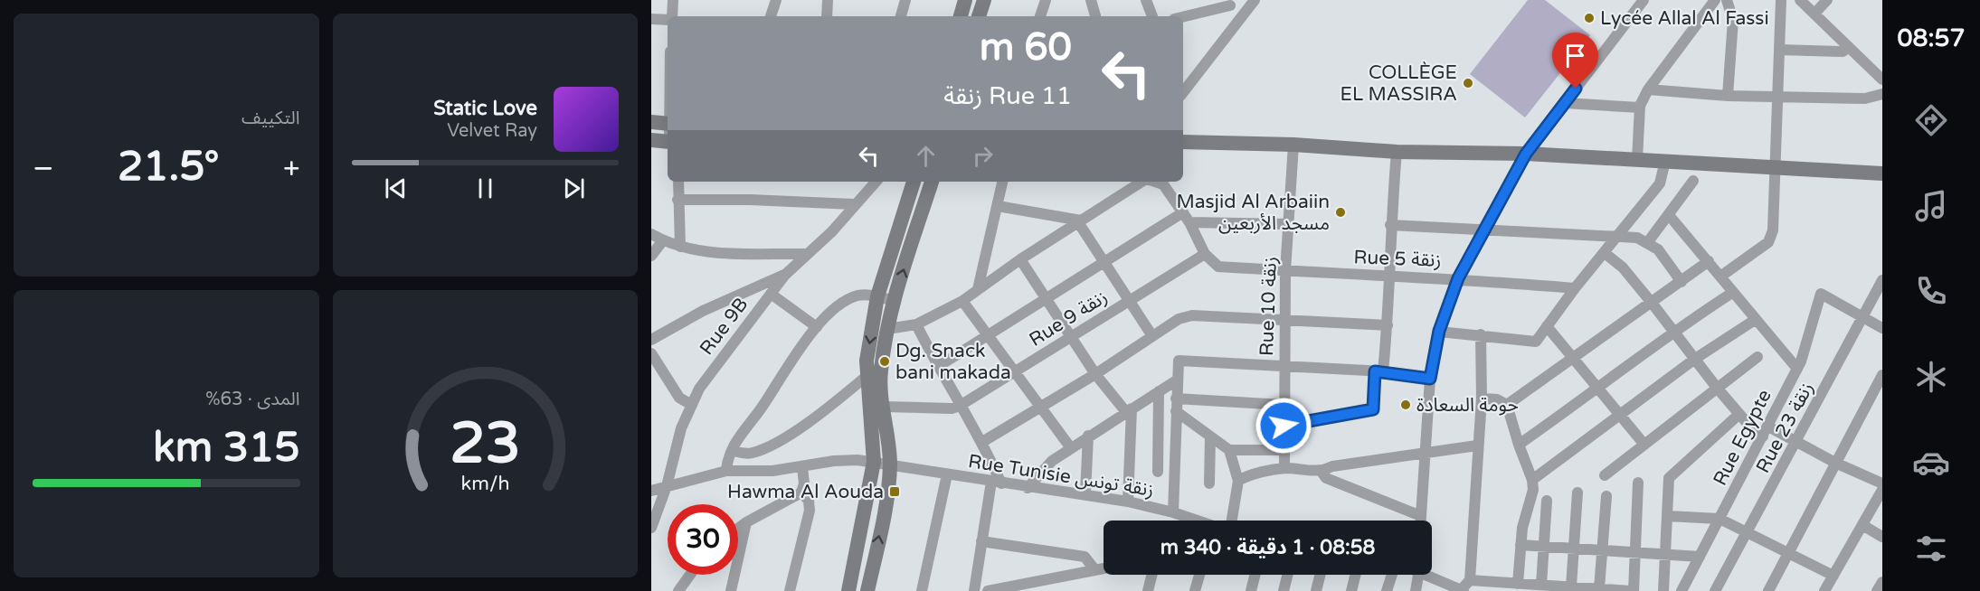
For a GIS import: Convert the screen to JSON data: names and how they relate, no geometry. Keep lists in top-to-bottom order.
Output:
{
  "streets": {
    "street": [
      "Rue 5 زنقة",
      "Rue 10 زنقة",
      "Rue 9 زنقة",
      "Rue 9B",
      "Rue 23 زنقة",
      "Rue Egypte",
      "Rue Tunisie زنقة تونس"
    ]
  },
  "crossings": [
    ["Rue 5 زنقة", "Rue 10 زنقة"],
    ["Rue 5 زنقة", "Rue 9 زنقة"],
    ["Rue 9B", "Rue Tunisie زنقة تونس"],
    ["Rue 23 زنقة", "Rue Egypte"]
  ],
  "places": {
    "other": [
      "Lycée Allal Al Fassi",
      "COLLÈGE EL MASSIRA",
      "Masjid Al Arbaiin مسجد الأربعين",
      "Dg. Snack bani makada",
      "حومة السعادة"
    ],
    "transit": ["Hawma Al Aouda"]
  },
  "page": {
    "tabs": "08:57",
    "tile": [
      "التكييف",
      ["المدى · 63%", "315 km"]
    ],
    "turn": ["60 m", "Rue 11 زنقة"],
    "song": ["Static Love", "Velvet Ray"],
    "heat": ["−", "21.5°", "+"],
    "limit": "30",
    "trip": "08:58 · 1 دقيقة · 340 m",
    "gauge": ["23", "km/h"]
  }
}
